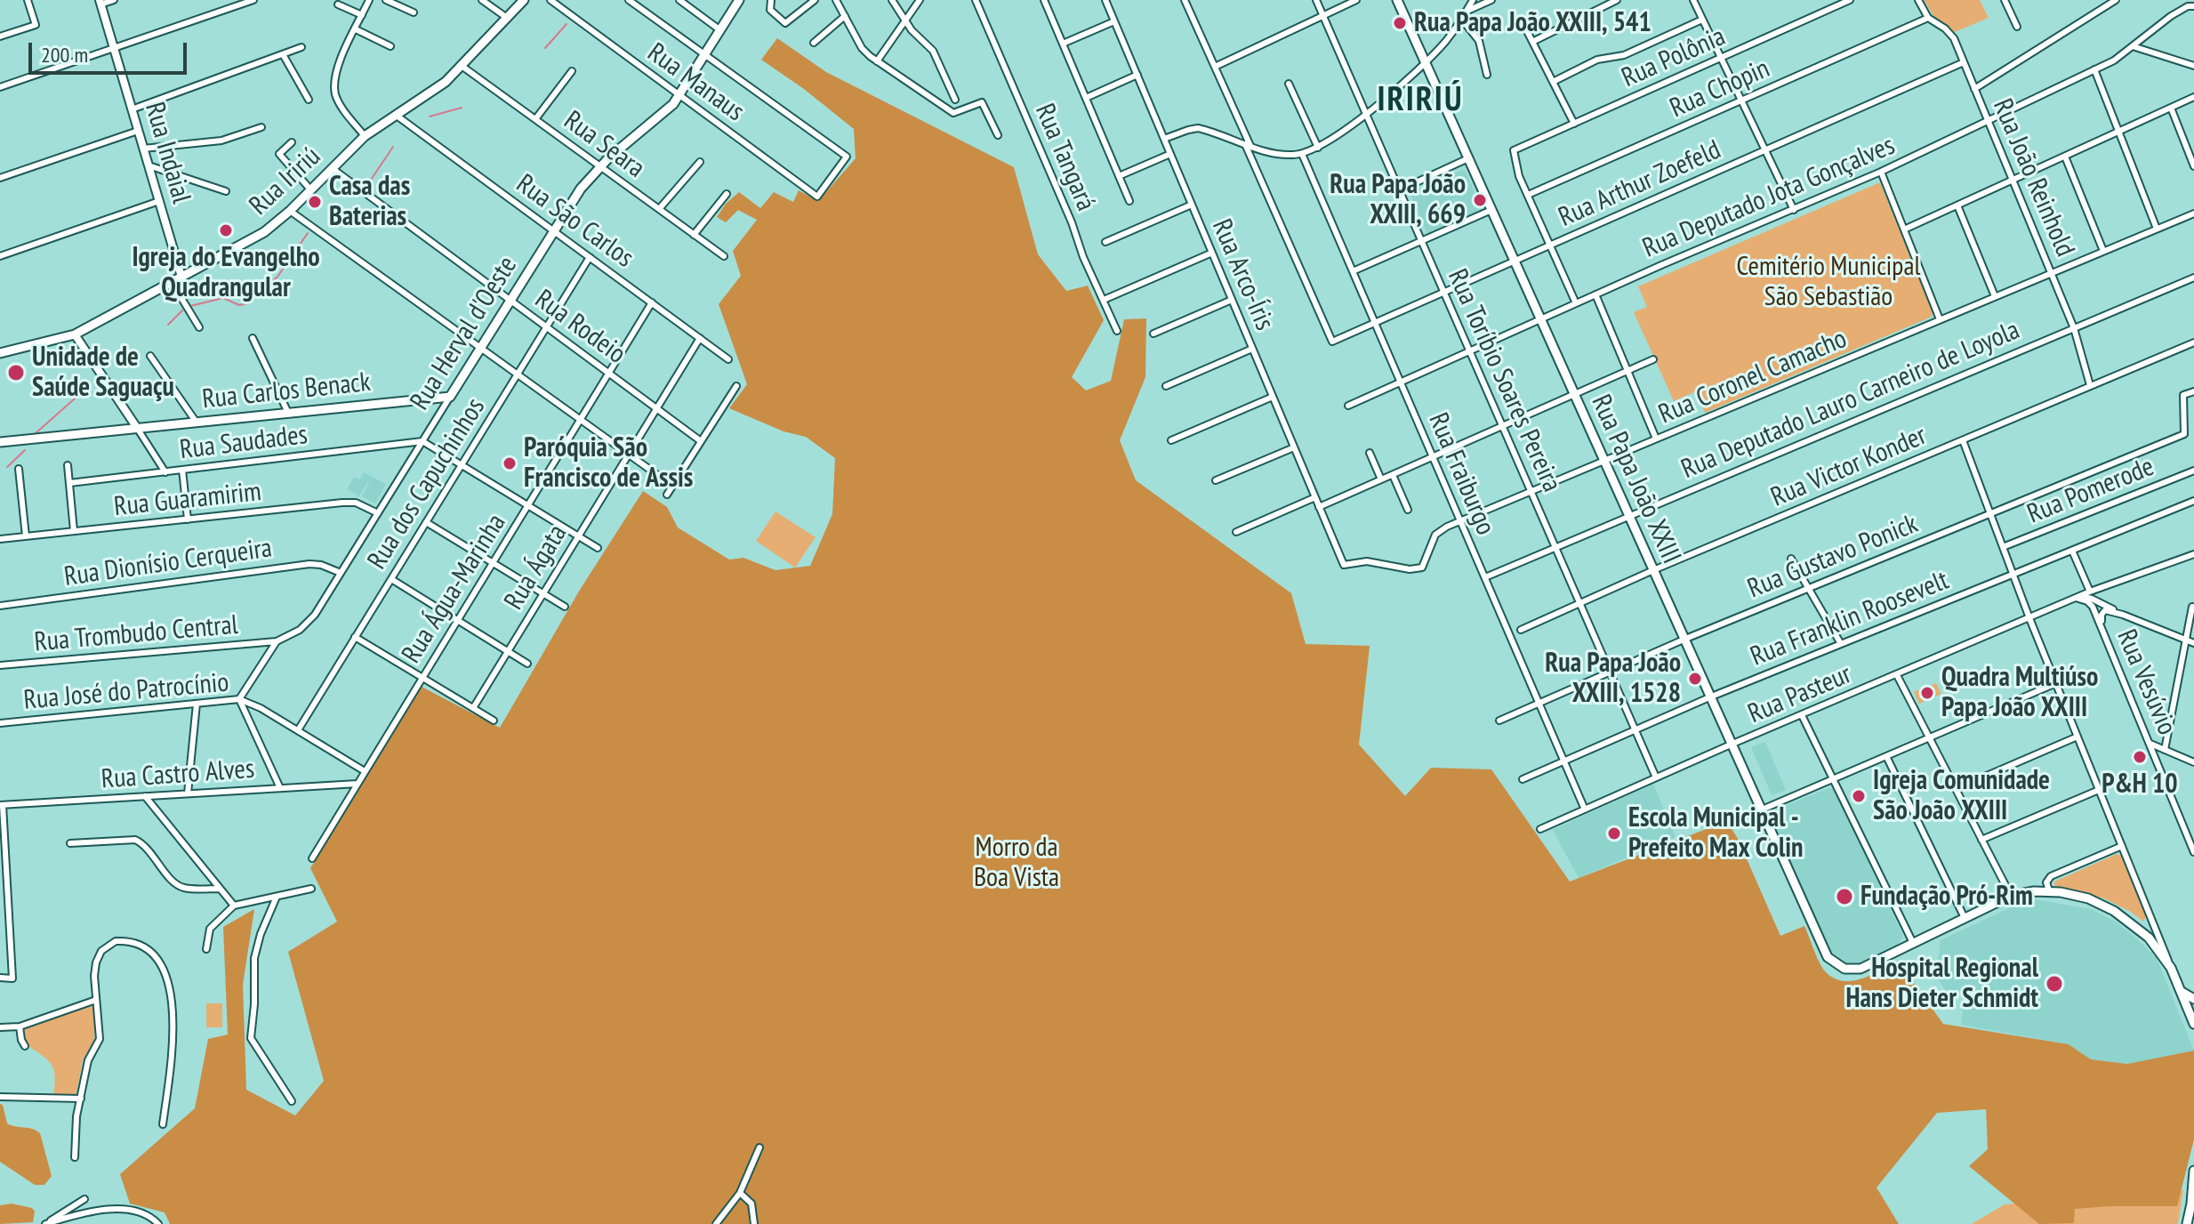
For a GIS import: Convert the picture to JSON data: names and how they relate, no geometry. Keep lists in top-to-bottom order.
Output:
{
  "streets": {
    "main road": [
      "Rua Iririú",
      "Rua Herval d'Oeste",
      "Rua Carlos Benack",
      "Rua Papa João XXIII"
    ],
    "street": [
      "Rua Polônia",
      "Rua Manaus",
      "Rua Chopin",
      "Rua Seara",
      "Rua Indaial",
      "Rua Tangará",
      "Rua João Reinhold",
      "Rua Arthur Zoefeld",
      "Rua Deputado Jota Gonçalves",
      "Rua São Carlos",
      "Rua Arco-Íris",
      "Rua Rodeio",
      "Rua Coronel Camacho",
      "Rua Toríbio Soares Pereira",
      "Rua Deputado Lauro Carneiro de Loyola",
      "Rua Saudades",
      "Rua Victor Konder",
      "Rua Fraiburgo",
      "Rua dos Capuchinhos",
      "Rua Pomerode",
      "Rua Guaramirim",
      "Rua Gustavo Ponick",
      "Rua Dionísio Cerqueira",
      "Rua Ágata",
      "Rua Água-Marinha",
      "Rua Franklin Roosevelt",
      "Rua Trombudo Central",
      "Rua Vesúvio",
      "Rua José do Patrocínio",
      "Rua Pasteur",
      "Rua Castro Alves"
    ]
  },
  "crossings": [
    ["Rua Polônia", "Rua Chopin"],
    ["Rua Manaus", "Rua Herval d'Oeste"],
    ["Rua Chopin", "Rua João Reinhold"],
    ["Rua Seara", "Rua Iririú"],
    ["Rua Seara", "Rua Herval d'Oeste"],
    ["Rua Indaial", "Rua Iririú"],
    ["Rua João Reinhold", "Rua Arthur Zoefeld"],
    ["Rua João Reinhold", "Rua Deputado Jota Gonçalves"],
    ["Rua João Reinhold", "Rua Coronel Camacho"],
    ["Rua João Reinhold", "Rua Deputado Lauro Carneiro de Loyola"],
    ["Rua João Reinhold", "Rua Victor Konder"],
    ["Rua Iririú", "Rua São Carlos"],
    ["Rua Iririú", "Rua Rodeio"],
    ["Rua Arthur Zoefeld", "Rua Toríbio Soares Pereira"],
    ["Rua Arthur Zoefeld", "Rua Fraiburgo"],
    ["Rua Arthur Zoefeld", "Rua Papa João XXIII"],
    ["Rua Deputado Jota Gonçalves", "Rua Toríbio Soares Pereira"],
    ["Rua Deputado Jota Gonçalves", "Rua Fraiburgo"],
    ["Rua Deputado Jota Gonçalves", "Rua Papa João XXIII"],
    ["Rua São Carlos", "Rua Herval d'Oeste"],
    ["Rua São Carlos", "Rua dos Capuchinhos"],
    ["Rua São Carlos", "Rua Ágata"],
    ["Rua São Carlos", "Rua Água-Marinha"],
    ["Rua Arco-Íris", "Rua Coronel Camacho"],
    ["Rua Rodeio", "Rua Herval d'Oeste"],
    ["Rua Rodeio", "Rua dos Capuchinhos"],
    ["Rua Rodeio", "Rua Ágata"],
    ["Rua Rodeio", "Rua Água-Marinha"],
    ["Rua Herval d'Oeste", "Rua Carlos Benack"],
    ["Rua Herval d'Oeste", "Rua Saudades"],
    ["Rua Herval d'Oeste", "Rua Guaramirim"],
    ["Rua Herval d'Oeste", "Rua Dionísio Cerqueira"],
    ["Rua Herval d'Oeste", "Rua Trombudo Central"],
    ["Rua Herval d'Oeste", "Rua José do Patrocínio"],
    ["Rua Coronel Camacho", "Rua Toríbio Soares Pereira"],
    ["Rua Coronel Camacho", "Rua Fraiburgo"],
    ["Rua Coronel Camacho", "Rua Papa João XXIII"],
    ["Rua Toríbio Soares Pereira", "Rua Deputado Lauro Carneiro de Loyola"],
    ["Rua Toríbio Soares Pereira", "Rua Victor Konder"],
    ["Rua Toríbio Soares Pereira", "Rua Gustavo Ponick"],
    ["Rua Toríbio Soares Pereira", "Rua Franklin Roosevelt"],
    ["Rua Toríbio Soares Pereira", "Rua Pasteur"],
    ["Rua Deputado Lauro Carneiro de Loyola", "Rua Fraiburgo"],
    ["Rua Deputado Lauro Carneiro de Loyola", "Rua Papa João XXIII"],
    ["Rua Victor Konder", "Rua Papa João XXIII"],
    ["Rua Fraiburgo", "Rua Gustavo Ponick"],
    ["Rua Fraiburgo", "Rua Franklin Roosevelt"],
    ["Rua Fraiburgo", "Rua Pasteur"],
    ["Rua Papa João XXIII", "Rua Gustavo Ponick"],
    ["Rua Papa João XXIII", "Rua Franklin Roosevelt"],
    ["Rua Papa João XXIII", "Rua Pasteur"],
    ["Rua dos Capuchinhos", "Rua José do Patrocínio"],
    ["Rua Água-Marinha", "Rua José do Patrocínio"],
    ["Rua Água-Marinha", "Rua Castro Alves"]
  ],
  "districts": ["IRIRIÚ"],
  "parks": ["Cemitério Municipal São Sebastião", "Morro da Boa Vista"],
  "places": [
    "Rua Papa João XXIII, 541",
    "Rua Papa João XXIII, 669",
    "Casa das Baterias",
    "Igreja do Evangelho Quadrangular",
    "Unidade de Saúde Saguaçu",
    "Paróquia São Francisco de Assis",
    "Rua Papa João XXIII, 1528",
    "Quadra Multiúso Papa João XXIII",
    "P&H 10",
    "Igreja Comunidade São João XXIII",
    "Escola Municipal - Prefeito Max Colin",
    "Fundação Pró-Rim",
    "Hospital Regional Hans Dieter Schmidt"
  ],
  "scale_bar": "200 m"
}
